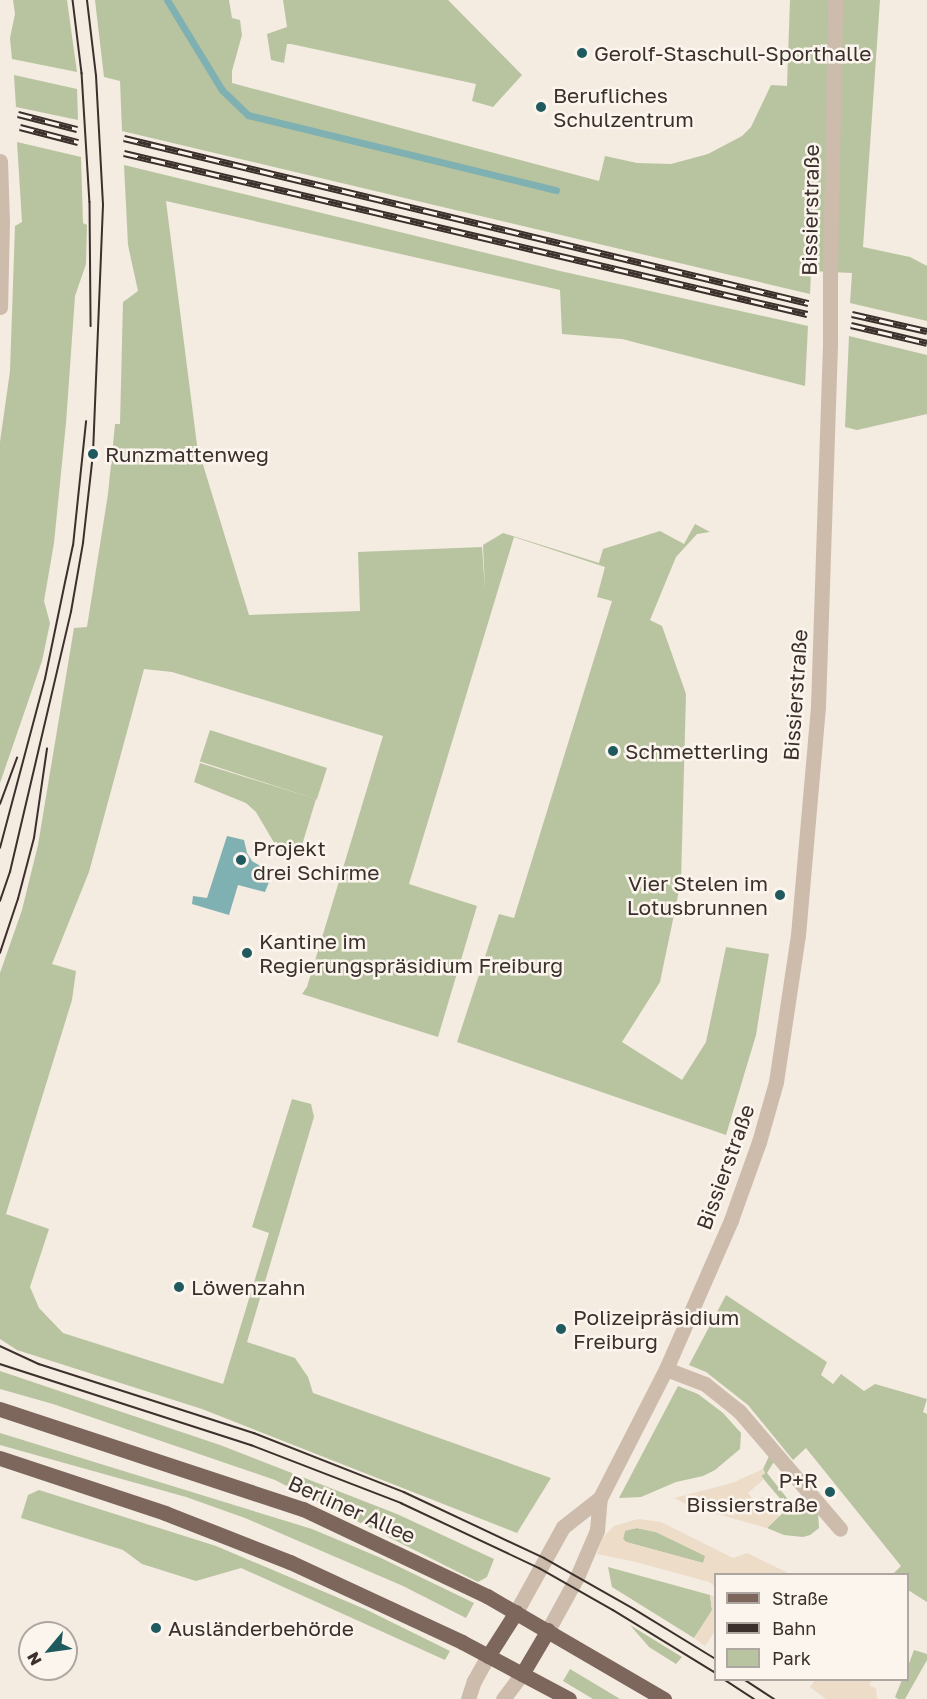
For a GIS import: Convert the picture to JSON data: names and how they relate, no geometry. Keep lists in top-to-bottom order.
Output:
{
  "streets": {
    "main road": ["Berliner Allee"],
    "street": ["Bissierstraße"]
  },
  "crossings": [
    ["Bissierstraße", "Berliner Allee"]
  ],
  "places": [
    "Gerolf-Staschull-Sporthalle",
    "Berufliches Schulzentrum",
    "Runzmattenweg",
    "Schmetterling",
    "Projekt drei Schirme",
    "Vier Stelen im Lotusbrunnen",
    "Kantine im Regierungspräsidium Freiburg",
    "Löwenzahn",
    "Polizeipräsidium Freiburg",
    "P+R Bissierstraße",
    "Ausländerbehörde"
  ],
  "legend": ["Straße", "Bahn", "Park"],
  "north": "bottom left"
}
